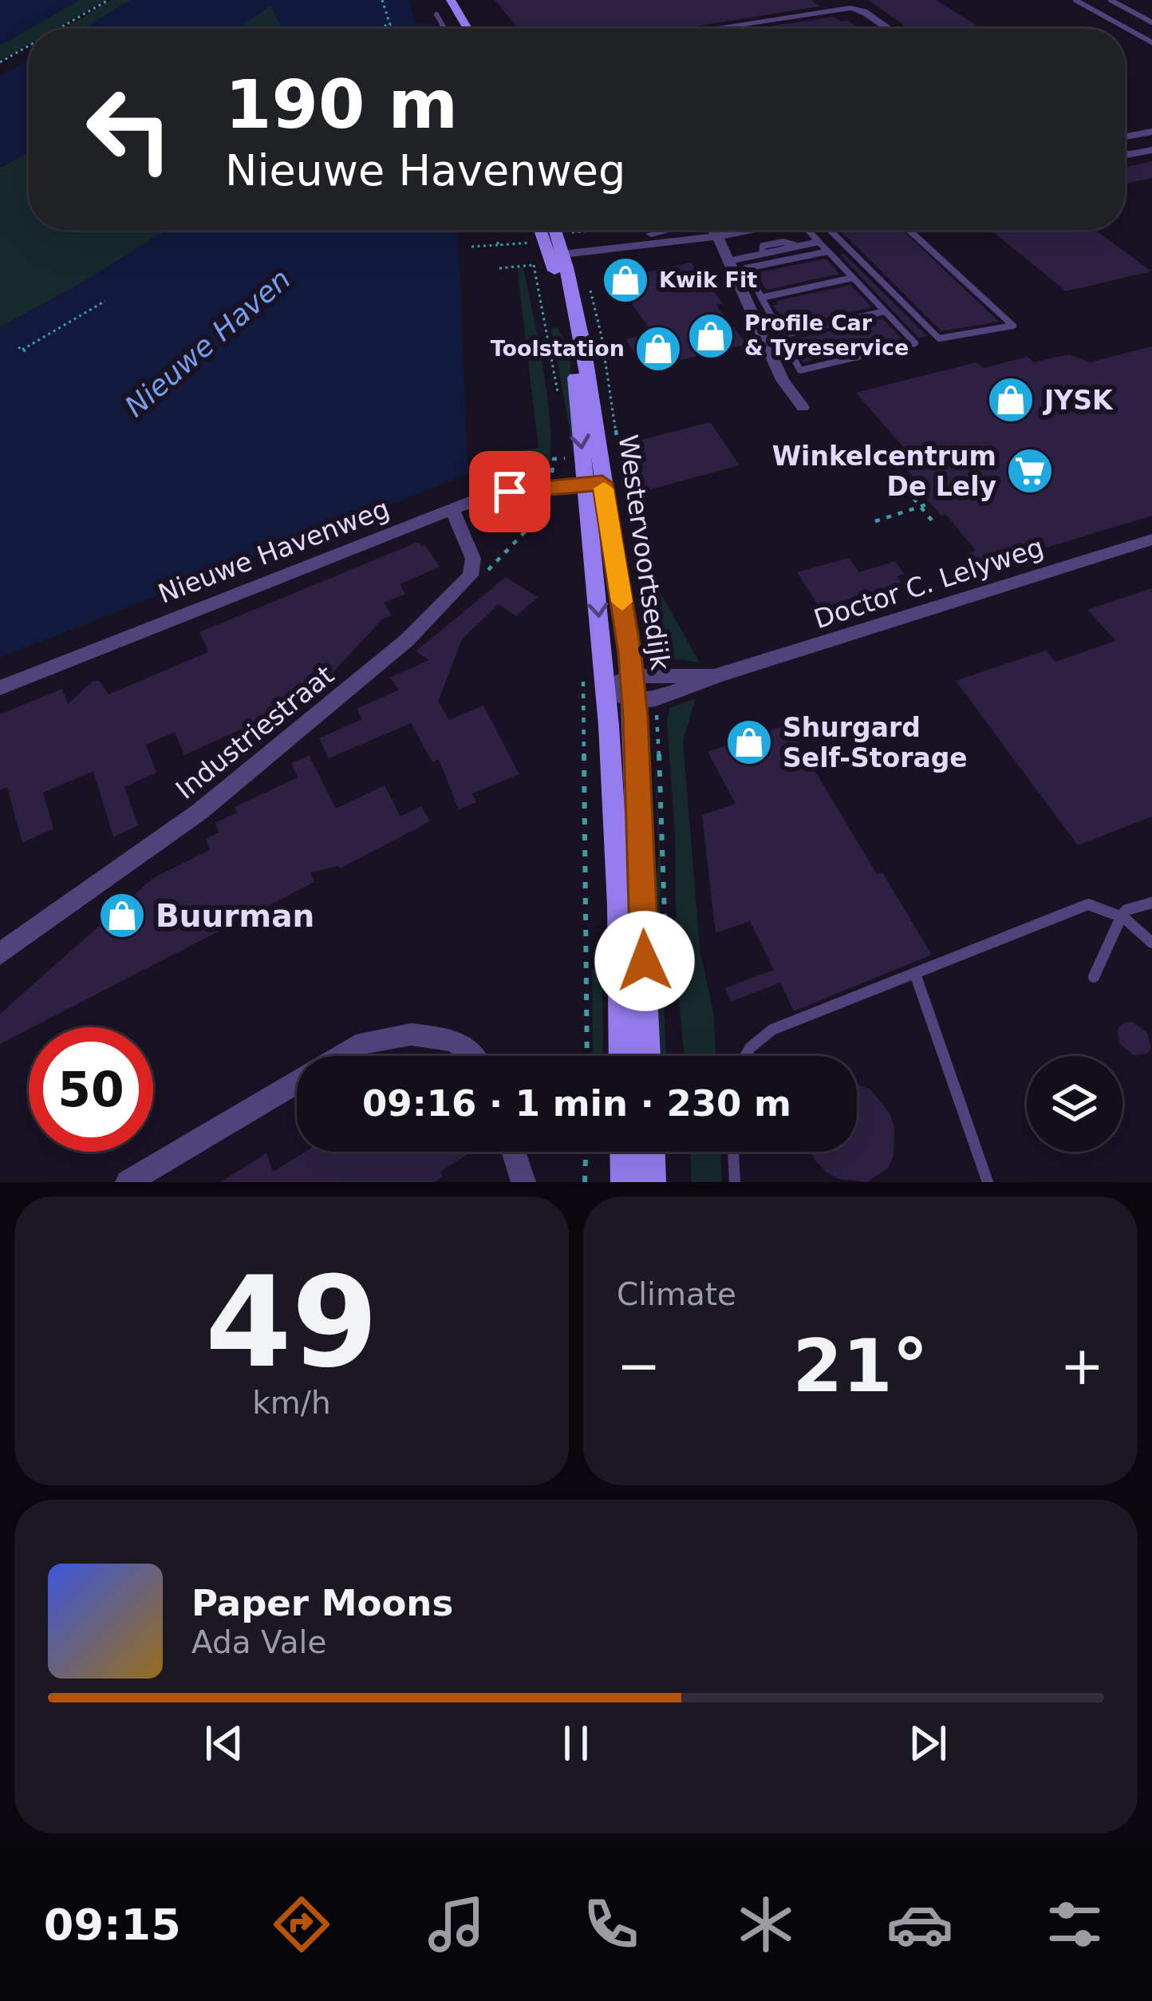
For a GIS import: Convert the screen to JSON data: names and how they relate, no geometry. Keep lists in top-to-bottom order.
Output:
{
  "streets": {
    "main road": ["Westervoortsedijk"],
    "street": ["Nieuwe Havenweg", "Doctor C. Lelyweg", "Industriestraat"]
  },
  "crossings": [
    ["Nieuwe Havenweg", "Westervoortsedijk"],
    ["Westervoortsedijk", "Doctor C. Lelyweg"]
  ],
  "water": ["Nieuwe Haven"],
  "places": {
    "shop": [
      "Kwik Fit",
      "Profile Car & Tyreservice",
      "Toolstation",
      "JYSK",
      "Shurgard Self-Storage",
      "Buurman"
    ],
    "supermarket": ["Winkelcentrum De Lely"]
  },
  "page": {
    "turn": ["190 m", "Nieuwe Havenweg"],
    "limit": "50",
    "trip": "09:16 · 1 min · 230 m",
    "tile": [
      ["49", "km/h"],
      "Climate"
    ],
    "heat": ["−", "21°", "+"],
    "song": ["Paper Moons", "Ada Vale"],
    "tabs": "09:15"
  }
}
